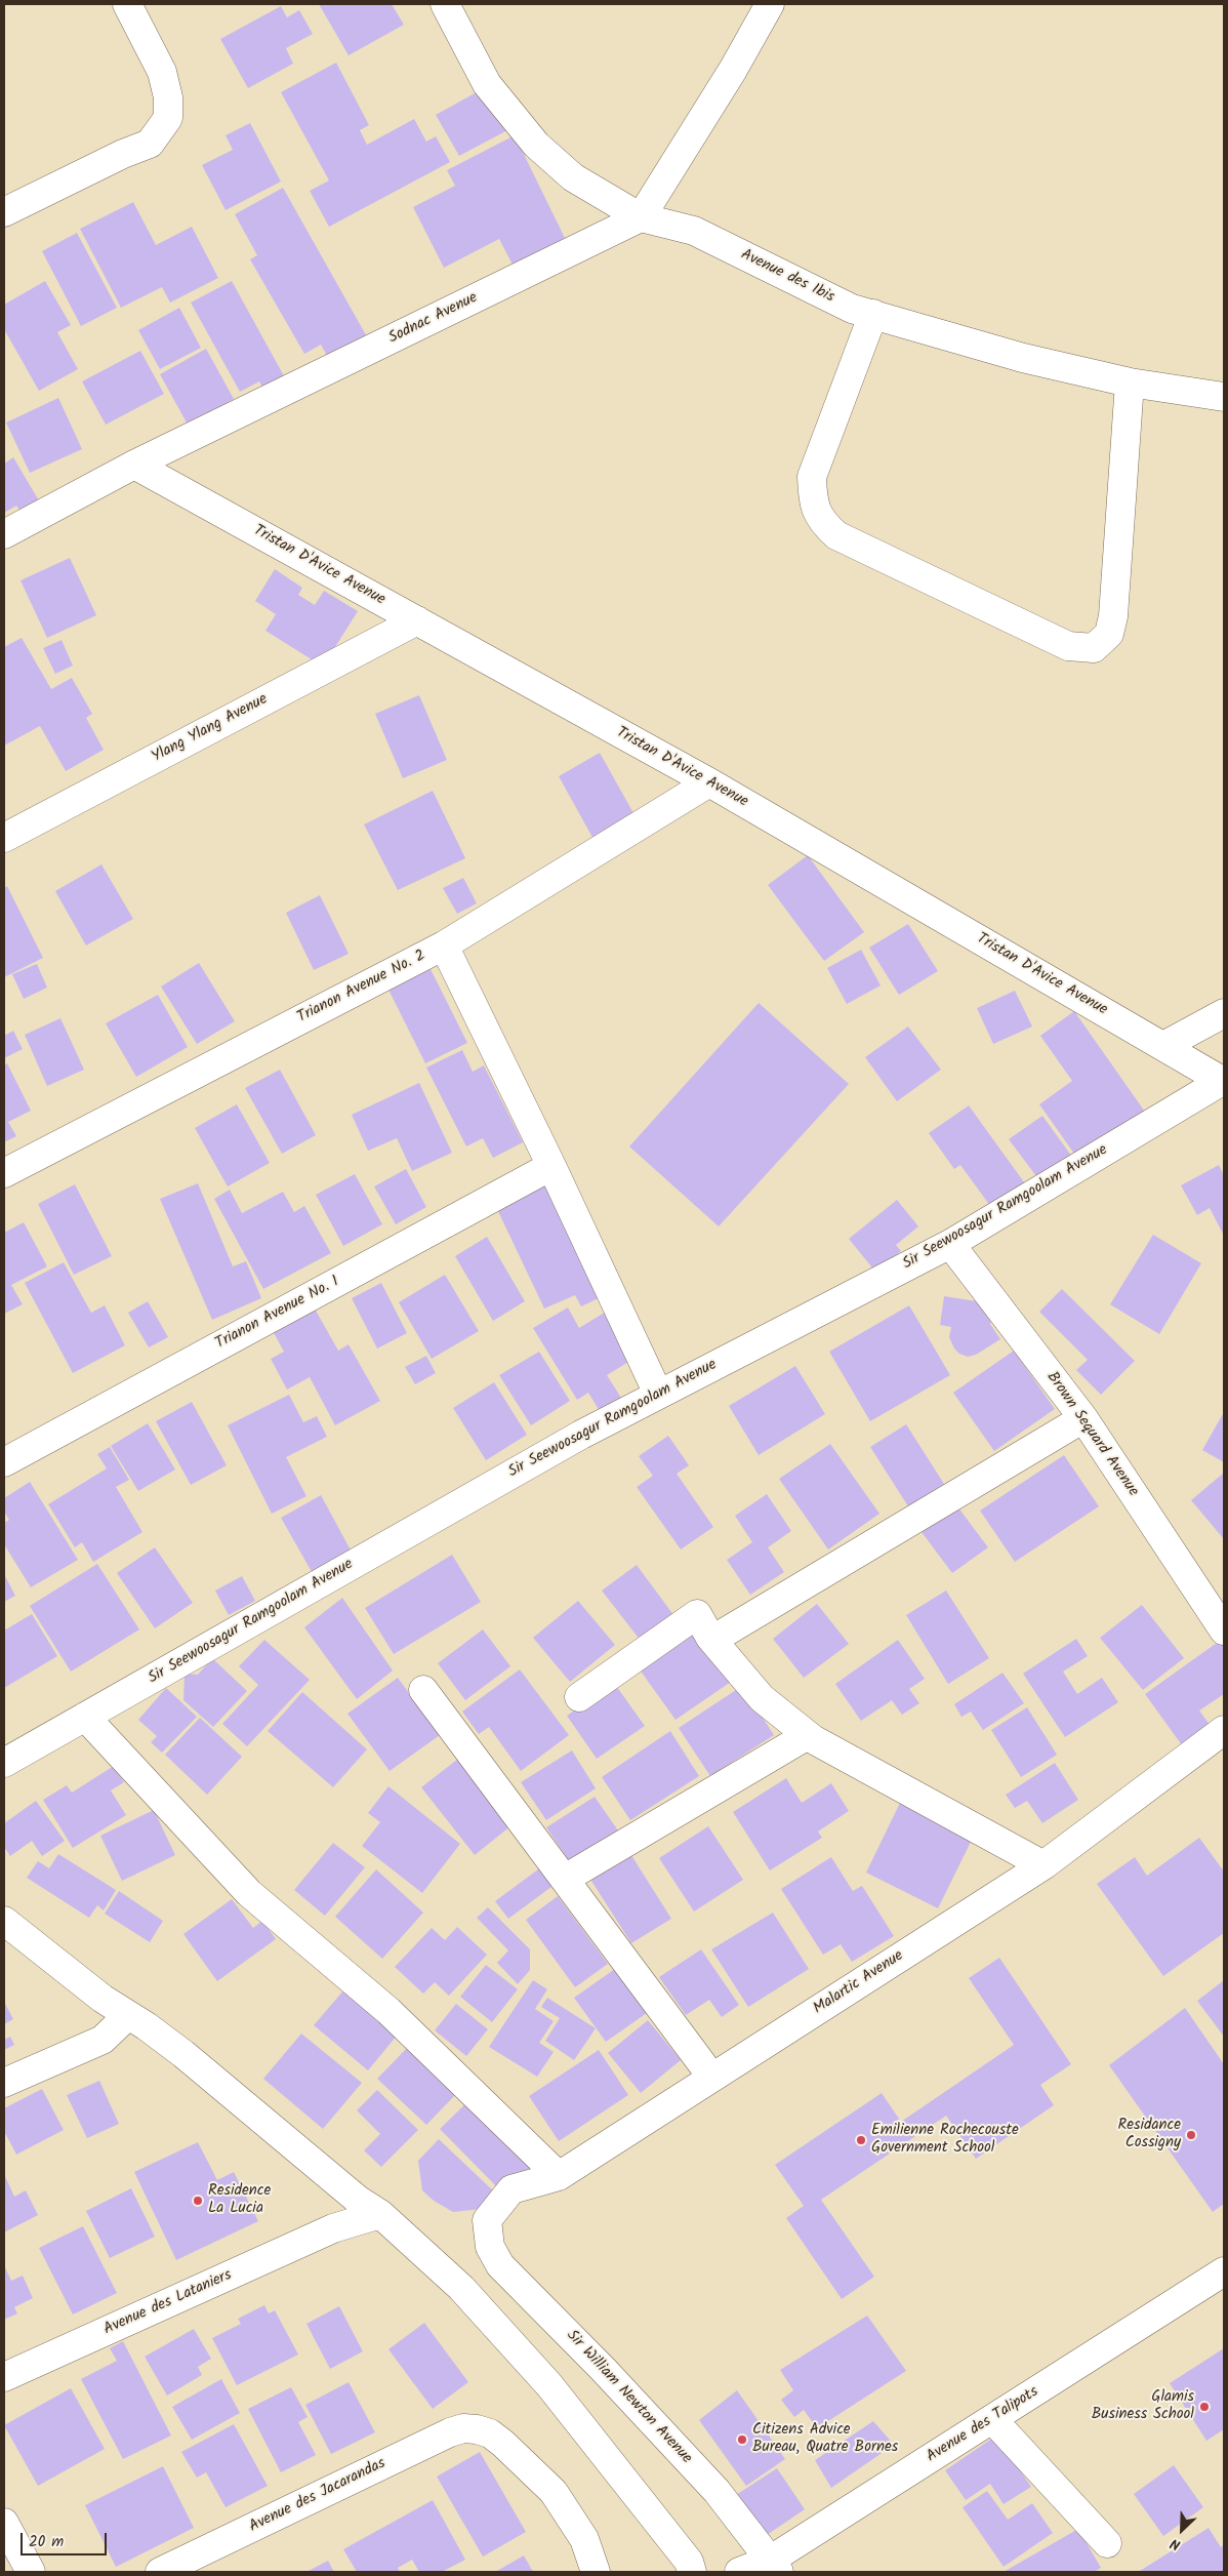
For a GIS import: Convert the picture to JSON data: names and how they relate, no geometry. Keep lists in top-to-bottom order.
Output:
{
  "streets": {
    "street": [
      "Avenue des Ibis",
      "Sodnac Avenue",
      "Tristan D'Avice Avenue",
      "Ylang Ylang Avenue",
      "Trianon Avenue No. 2",
      "Sir Seewoosagur Ramgoolam Avenue",
      "Trianon Avenue No. 1",
      "Brown Sequard Avenue",
      "Malartic Avenue",
      "Avenue des Lataniers",
      "Sir William Newton Avenue",
      "Avenue des Talipots",
      "Avenue des Jacarandas"
    ]
  },
  "crossings": [
    ["Avenue des Ibis", "Sodnac Avenue"],
    ["Sodnac Avenue", "Tristan D'Avice Avenue"],
    ["Tristan D'Avice Avenue", "Ylang Ylang Avenue"],
    ["Tristan D'Avice Avenue", "Trianon Avenue No. 2"],
    ["Tristan D'Avice Avenue", "Sir Seewoosagur Ramgoolam Avenue"],
    ["Sir Seewoosagur Ramgoolam Avenue", "Brown Sequard Avenue"],
    ["Malartic Avenue", "Sir William Newton Avenue"],
    ["Sir William Newton Avenue", "Avenue des Talipots"]
  ],
  "places": [
    "Residance Cossigny",
    "Emilienne Rochecouste Government School",
    "Residence La Lucia",
    "Glamis Business School",
    "Citizens Advice Bureau, Quatre Bornes"
  ],
  "scale_bar": "20 m",
  "north": "bottom left"
}
